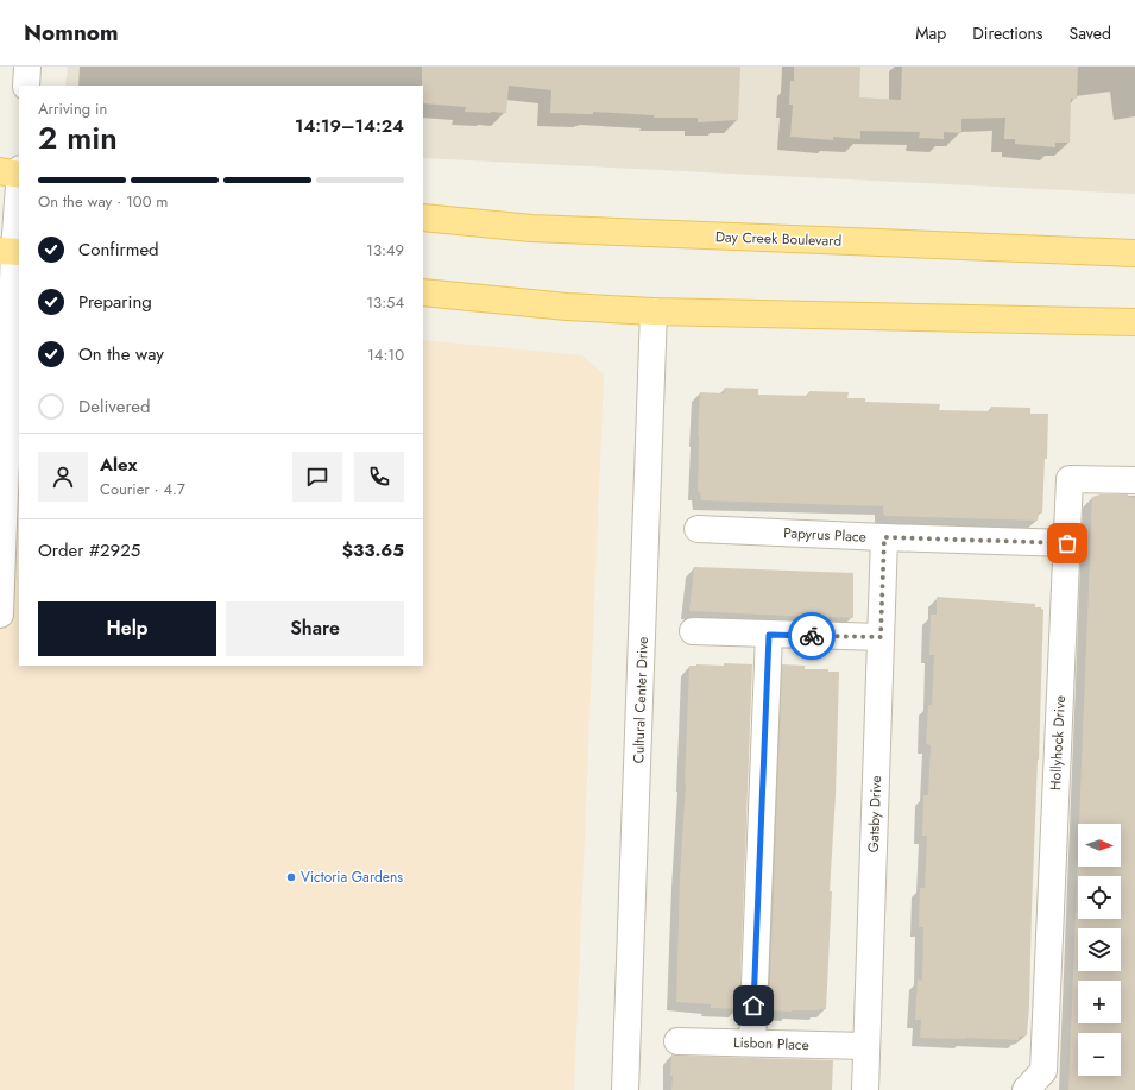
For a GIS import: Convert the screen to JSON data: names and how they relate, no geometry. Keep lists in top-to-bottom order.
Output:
{
  "streets": {
    "main road": ["Day Creek Boulevard"],
    "street": [
      "Papyrus Place",
      "Cultural Center Drive",
      "Hollyhock Drive",
      "Gatsby Drive",
      "Lisbon Place"
    ]
  },
  "crossings": [
    ["Papyrus Place", "Hollyhock Drive"],
    ["Papyrus Place", "Gatsby Drive"],
    ["Gatsby Drive", "Lisbon Place"]
  ],
  "places": ["Victoria Gardens"],
  "north": "right",
  "page": {
    "header": "Nomnom",
    "nav": ["Map", "Directions", "Saved"],
    "heading": ["2 min", "Arriving in", "14:19–14:24"],
    "panel": [
      "Alex",
      "Courier · 4.7",
      "Order #2925",
      "$33.65"
    ],
    "bar": "On the way · 100 m",
    "list": [
      ["Confirmed", "13:49"],
      ["Preparing", "13:54"],
      ["On the way", "14:10"],
      "Delivered"
    ],
    "buttons": ["Help", "Share"],
    "map_buttons": ["+", "−"]
  }
}
